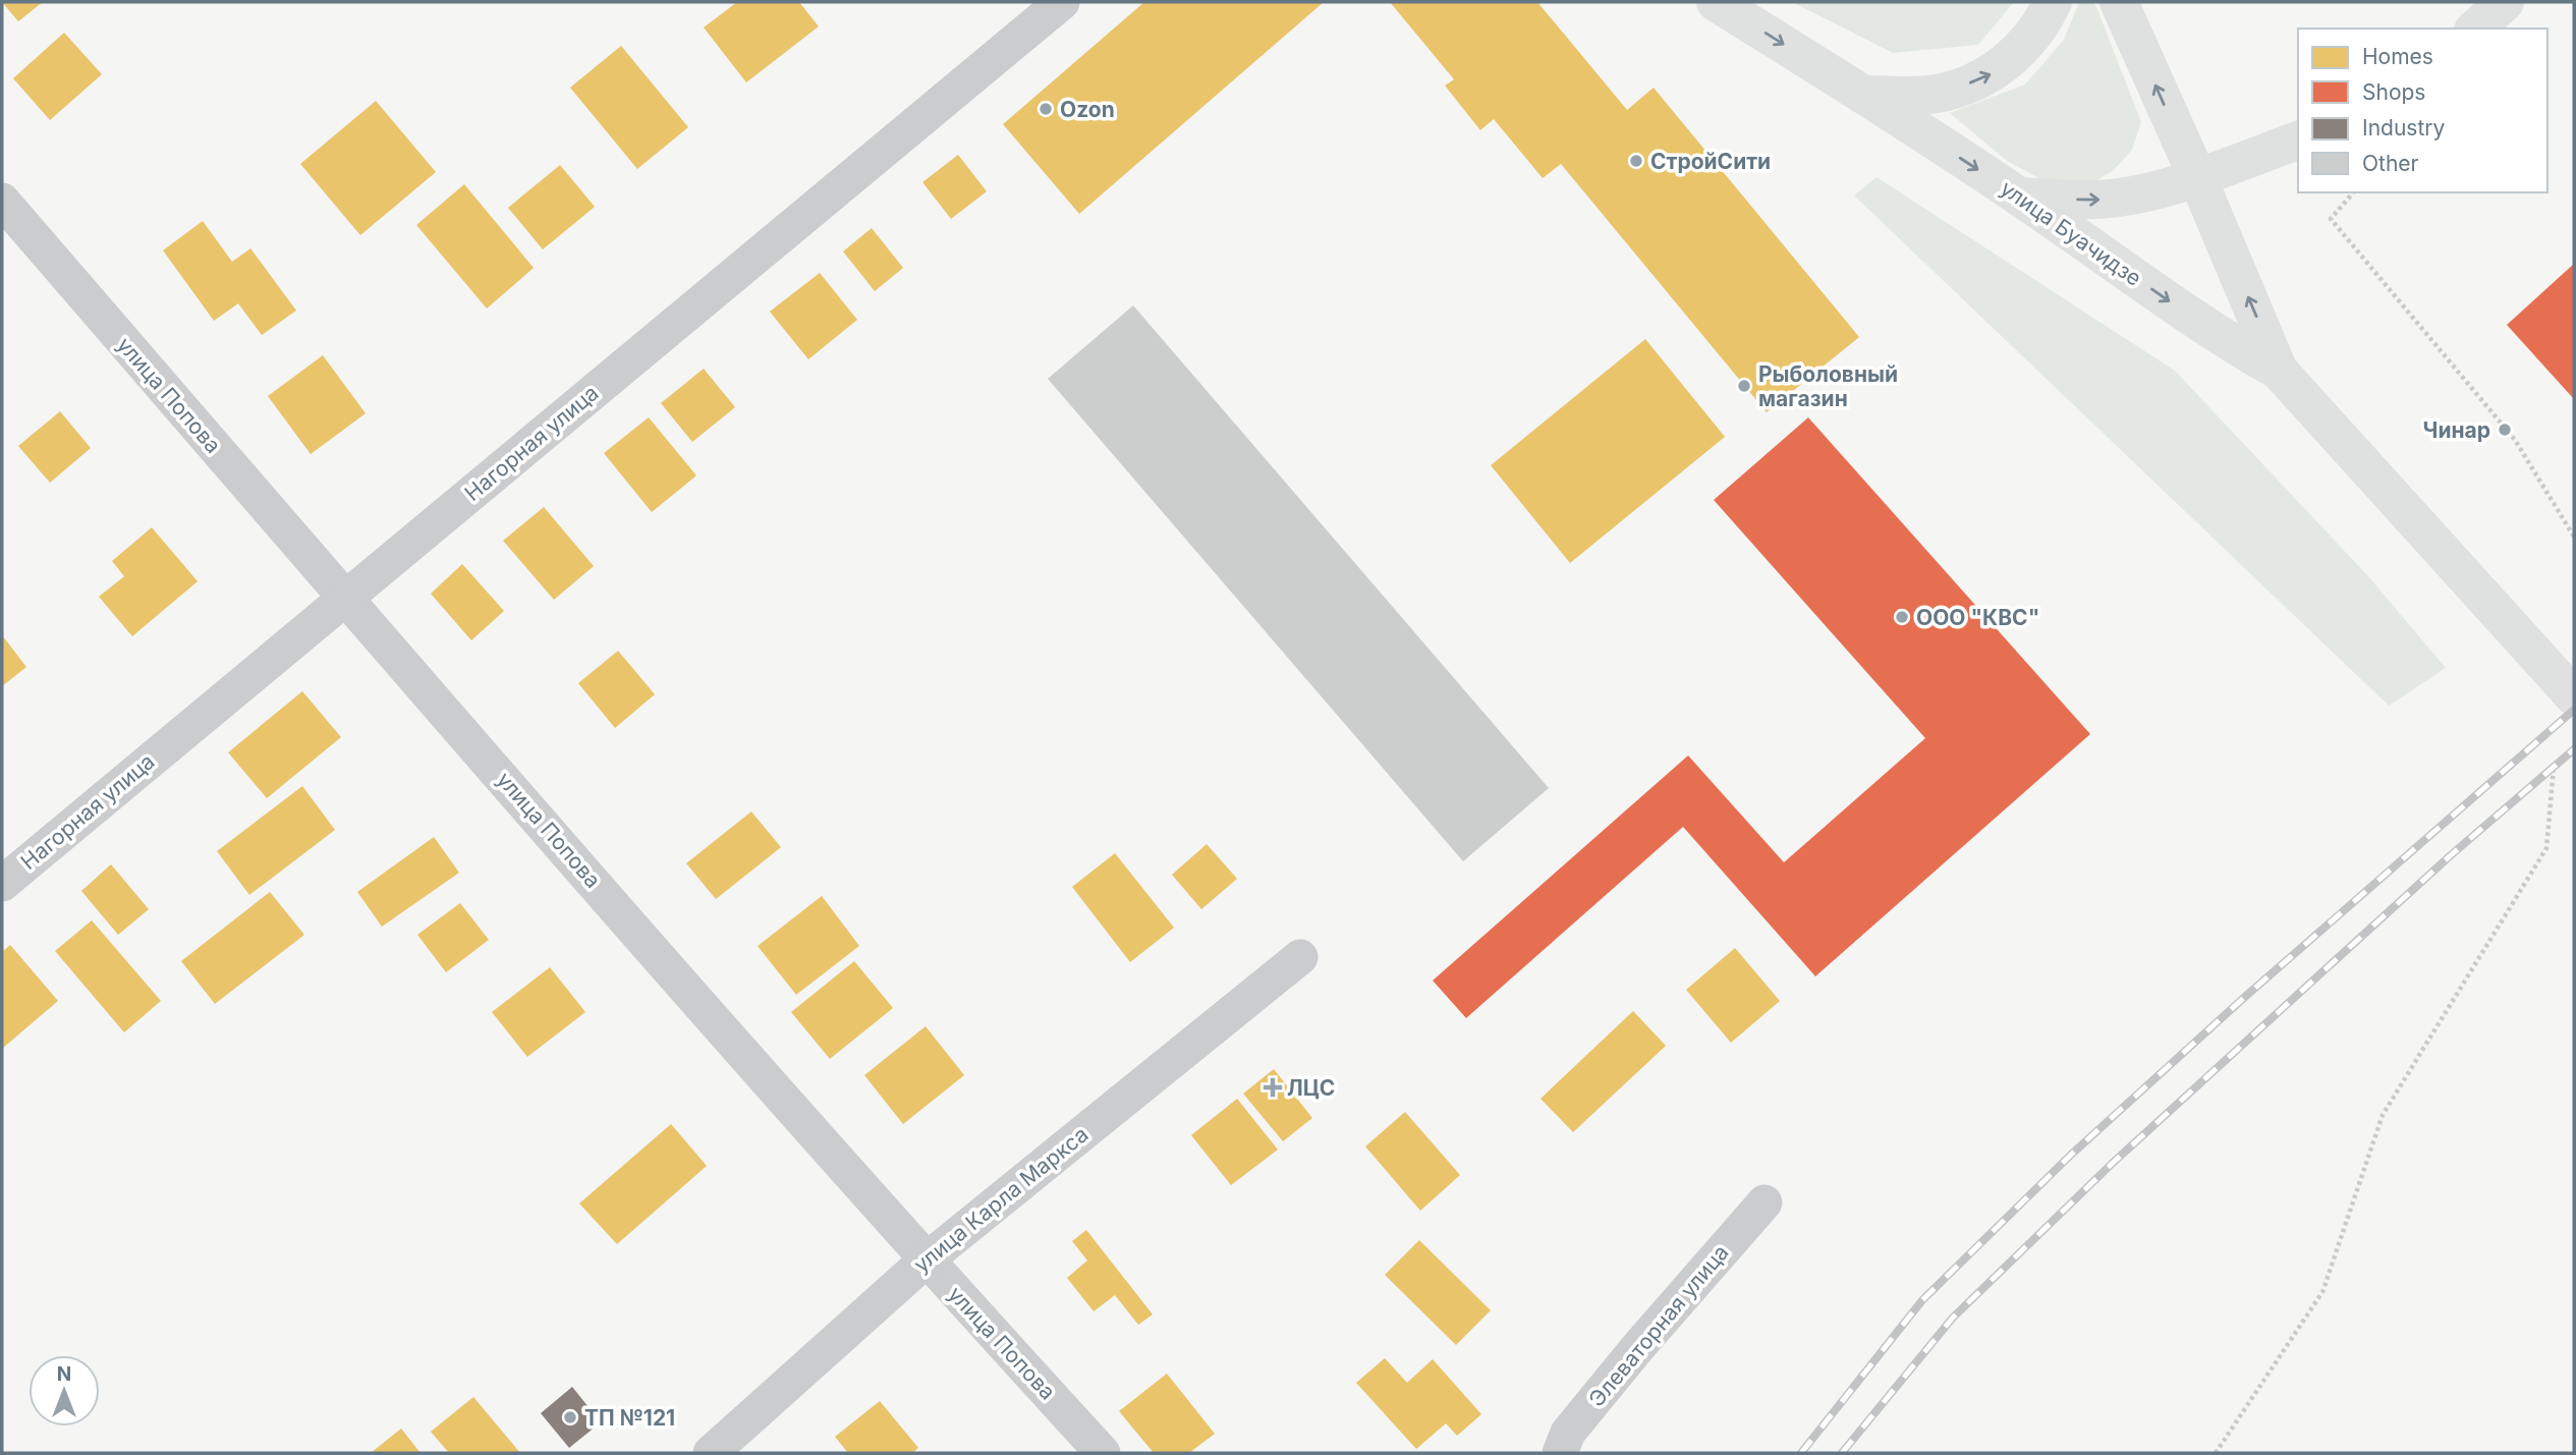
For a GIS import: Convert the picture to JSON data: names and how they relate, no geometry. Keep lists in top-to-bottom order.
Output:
{
  "streets": {
    "main road": ["улица Буачидзе"],
    "street": [
      "улица Попова",
      "Нагорная улица",
      "улица Карла Маркса",
      "Элеваторная улица"
    ]
  },
  "crossings": [
    ["улица Попова", "Нагорная улица"],
    ["улица Попова", "улица Карла Маркса"]
  ],
  "places": {
    "other": [
      "Ozon",
      "СтройСити",
      "Рыболовный магазин",
      "Чинар",
      "ООО \"КВС\"",
      "ТП №121"
    ],
    "health": ["ЛЦС"]
  },
  "legend": [
    "Homes",
    "Shops",
    "Industry",
    "Other"
  ],
  "north": "top"
}
